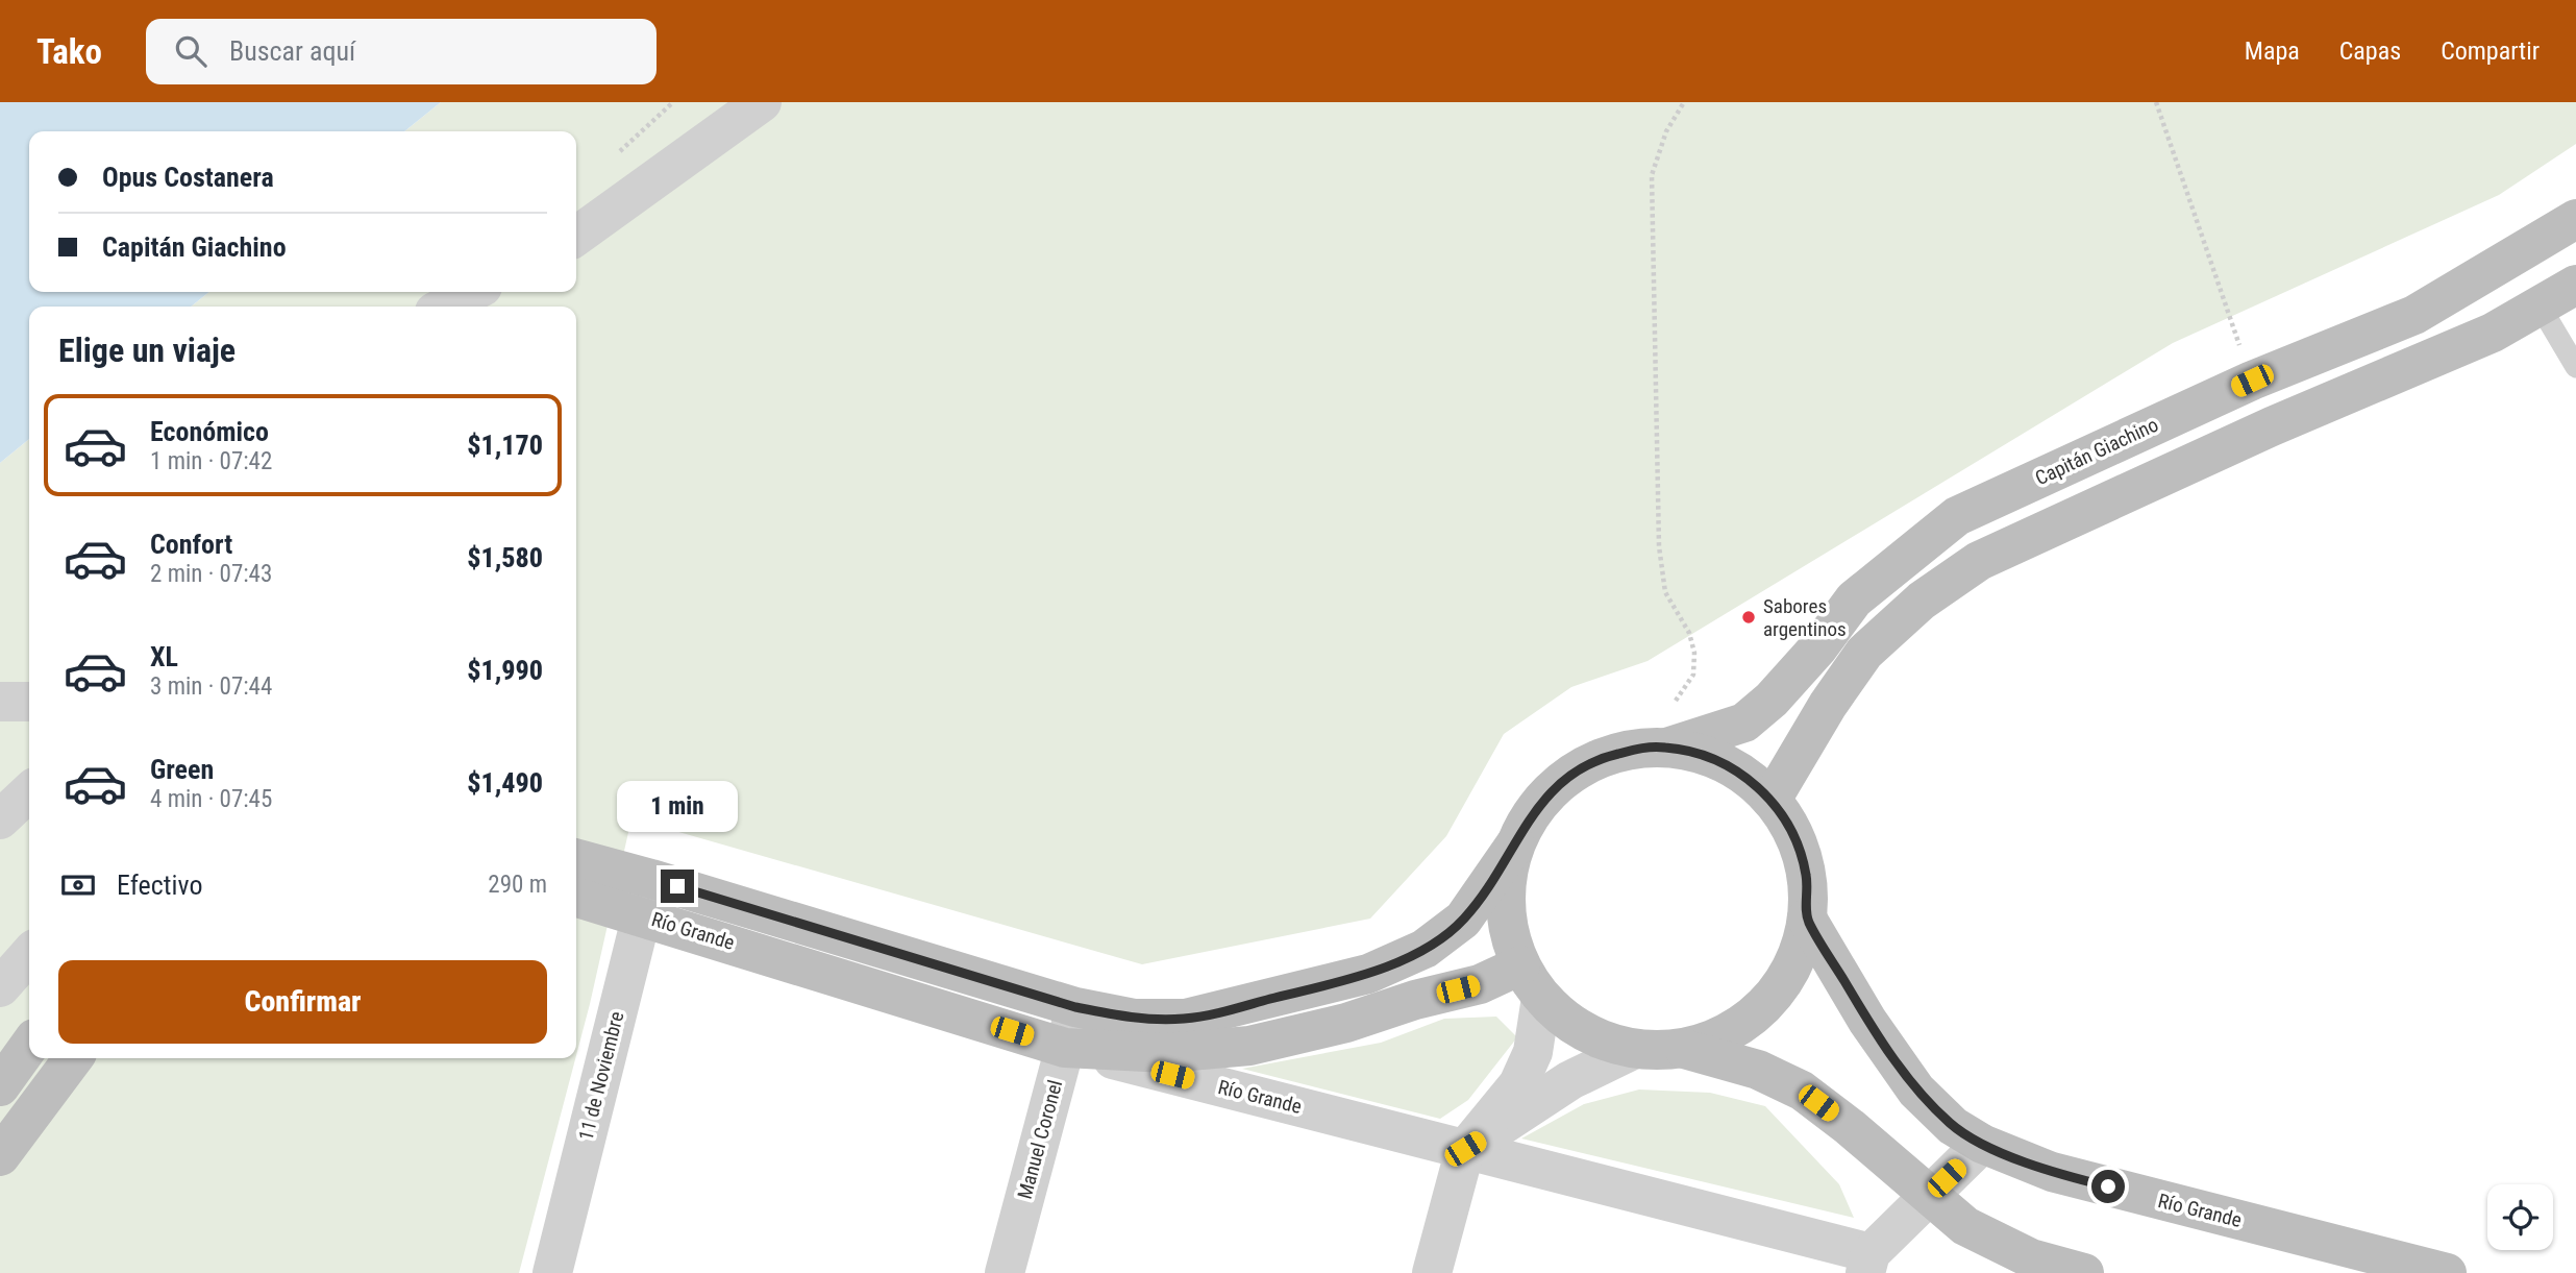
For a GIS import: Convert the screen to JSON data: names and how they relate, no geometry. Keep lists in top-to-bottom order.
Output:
{
  "streets": {
    "main road": ["Capitán Giachino", "Río Grande"],
    "street": ["11 de Noviembre", "Manuel Coronel"]
  },
  "crossings": [
    ["Río Grande", "11 de Noviembre"],
    ["Río Grande", "Manuel Coronel"]
  ],
  "places": ["Sabores argentinos"],
  "page": {
    "header": "Tako",
    "search": "Buscar aquí",
    "nav": ["Mapa", "Capas", "Compartir"],
    "banner": ["Opus Costanera", "Capitán Giachino"],
    "heading": "Elige un viaje",
    "list": [
      {
        "name": "Económico",
        "note": "1 min · 07:42",
        "value": "$1,170"
      },
      {
        "name": "Confort",
        "note": "2 min · 07:43",
        "value": "$1,580"
      },
      {
        "name": "XL",
        "note": "3 min · 07:44",
        "value": "$1,990"
      },
      {
        "name": "Green",
        "note": "4 min · 07:45",
        "value": "$1,490"
      }
    ],
    "bubble": "1 min",
    "pay": ["Efectivo", "290 m"],
    "buttons": "Confirmar"
  }
}
